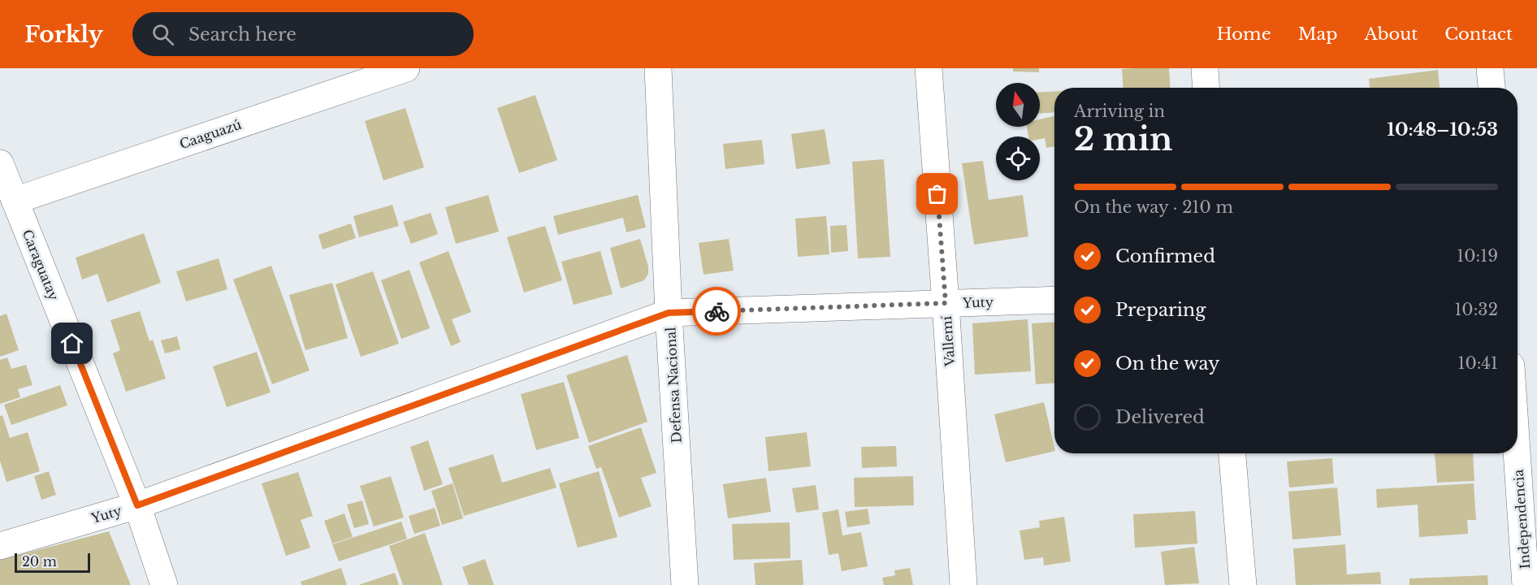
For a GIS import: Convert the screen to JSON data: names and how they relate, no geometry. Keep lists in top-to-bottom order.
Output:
{
  "streets": {
    "street": [
      "Caaguazú",
      "Caraguatay",
      "Yuty",
      "Vallemí",
      "Defensa Nacional",
      "Independencia"
    ]
  },
  "crossings": [
    ["Caaguazú", "Caraguatay"],
    ["Caraguatay", "Yuty"],
    ["Yuty", "Vallemí"],
    ["Yuty", "Defensa Nacional"]
  ],
  "scale_bar": "20 m",
  "north": "top",
  "page": {
    "header": "Forkly",
    "search": "Search here",
    "nav": [
      "Home",
      "Map",
      "About",
      "Contact"
    ],
    "heading": ["2 min", "Arriving in", "10:48–10:53"],
    "bar": "On the way · 210 m",
    "list": [
      ["Confirmed", "10:19"],
      ["Preparing", "10:32"],
      ["On the way", "10:41"],
      "Delivered"
    ],
    "scale": "20 m"
  }
}
